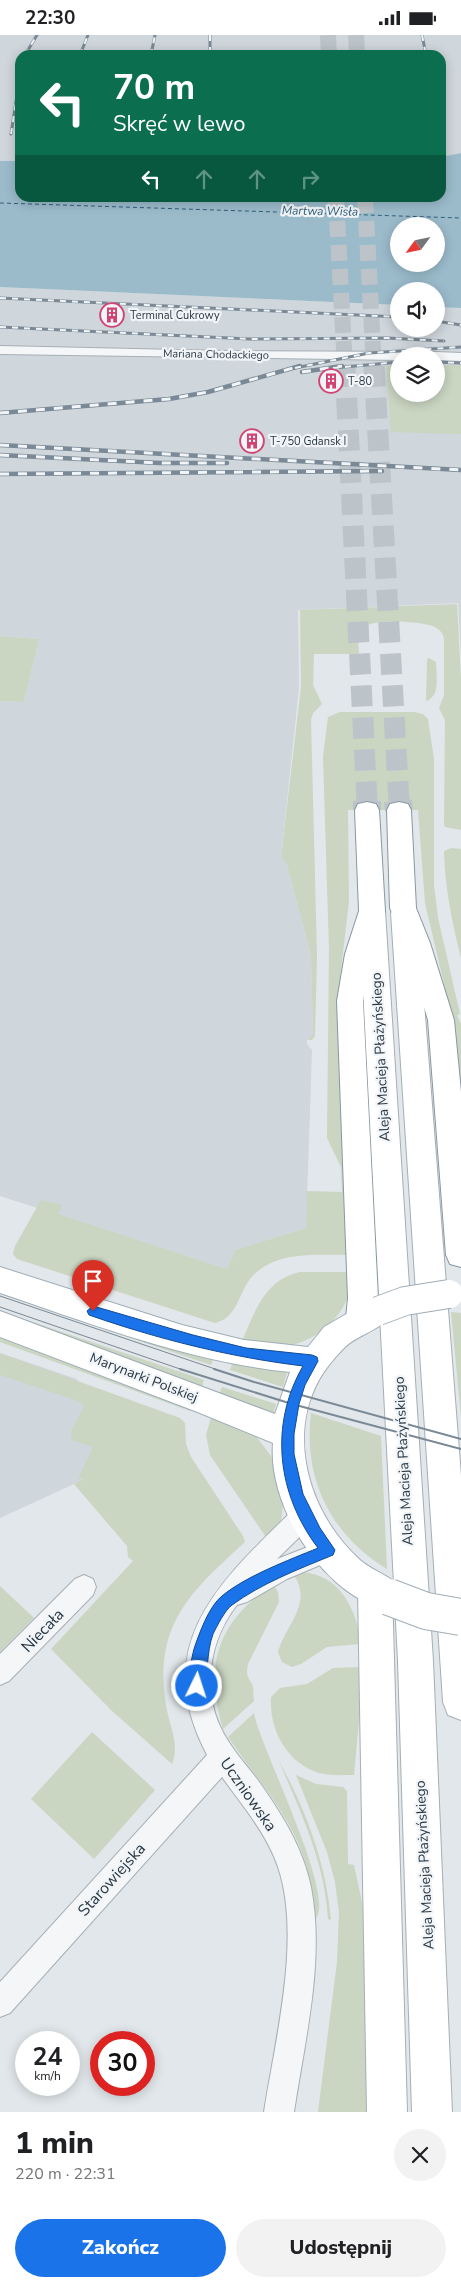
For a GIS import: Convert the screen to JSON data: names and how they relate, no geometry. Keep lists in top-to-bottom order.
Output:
{
  "streets": {
    "main road": ["Aleja Macieja Płażyńskiego", "Marynarki Polskiej"],
    "street": [
      "Mariana Chodackiego",
      "Niecała",
      "Uczniowska",
      "Starowiejska"
    ]
  },
  "crossings": [
    ["Uczniowska", "Starowiejska"]
  ],
  "water": ["Martwa Wisła"],
  "places": {
    "building": ["Terminal Cukrowy", "T-80", "T-750 Gdansk I"]
  },
  "north": "bottom left",
  "page": {
    "status": "22:30",
    "turn": ["70 m", "Skręć w lewo"],
    "speed": "24 km/h",
    "limit": "30",
    "heading": ["1 min", "220 m · 22:31"],
    "buttons": ["Zakończ", "Udostępnij"]
  }
}
